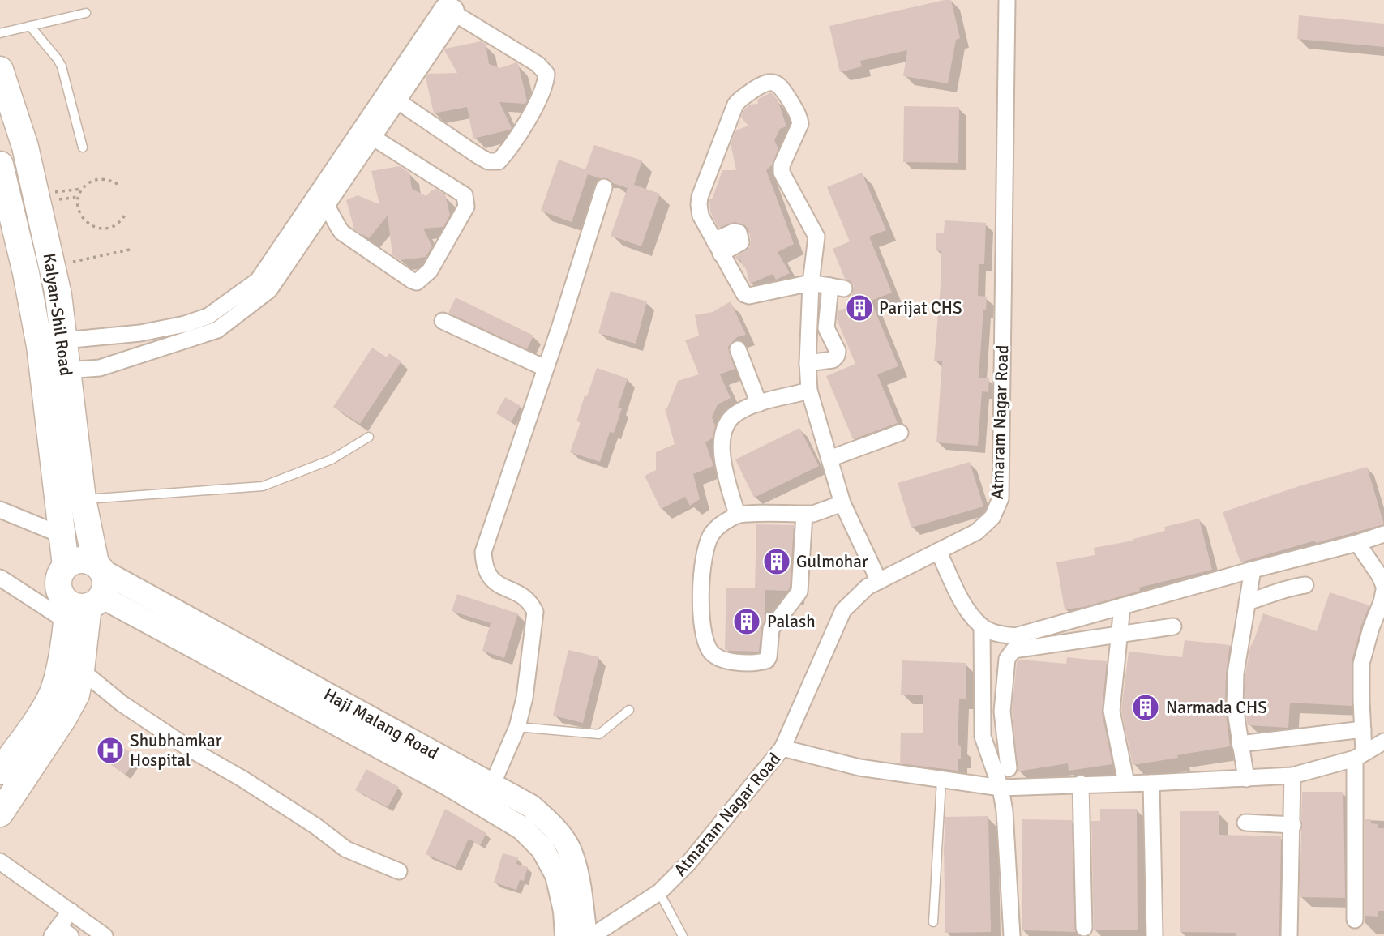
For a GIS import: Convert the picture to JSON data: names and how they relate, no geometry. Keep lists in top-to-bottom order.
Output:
{
  "streets": {
    "main road": ["Kalyan-Shil Road", "Haji Malang Road"],
    "street": ["Atmaram Nagar Road"]
  },
  "crossings": [
    ["Kalyan-Shil Road", "Haji Malang Road"]
  ],
  "places": {
    "building": [
      "Parijat CHS",
      "Gulmohar",
      "Palash",
      "Narmada CHS"
    ],
    "hospital": ["Shubhamkar Hospital"]
  }
}
